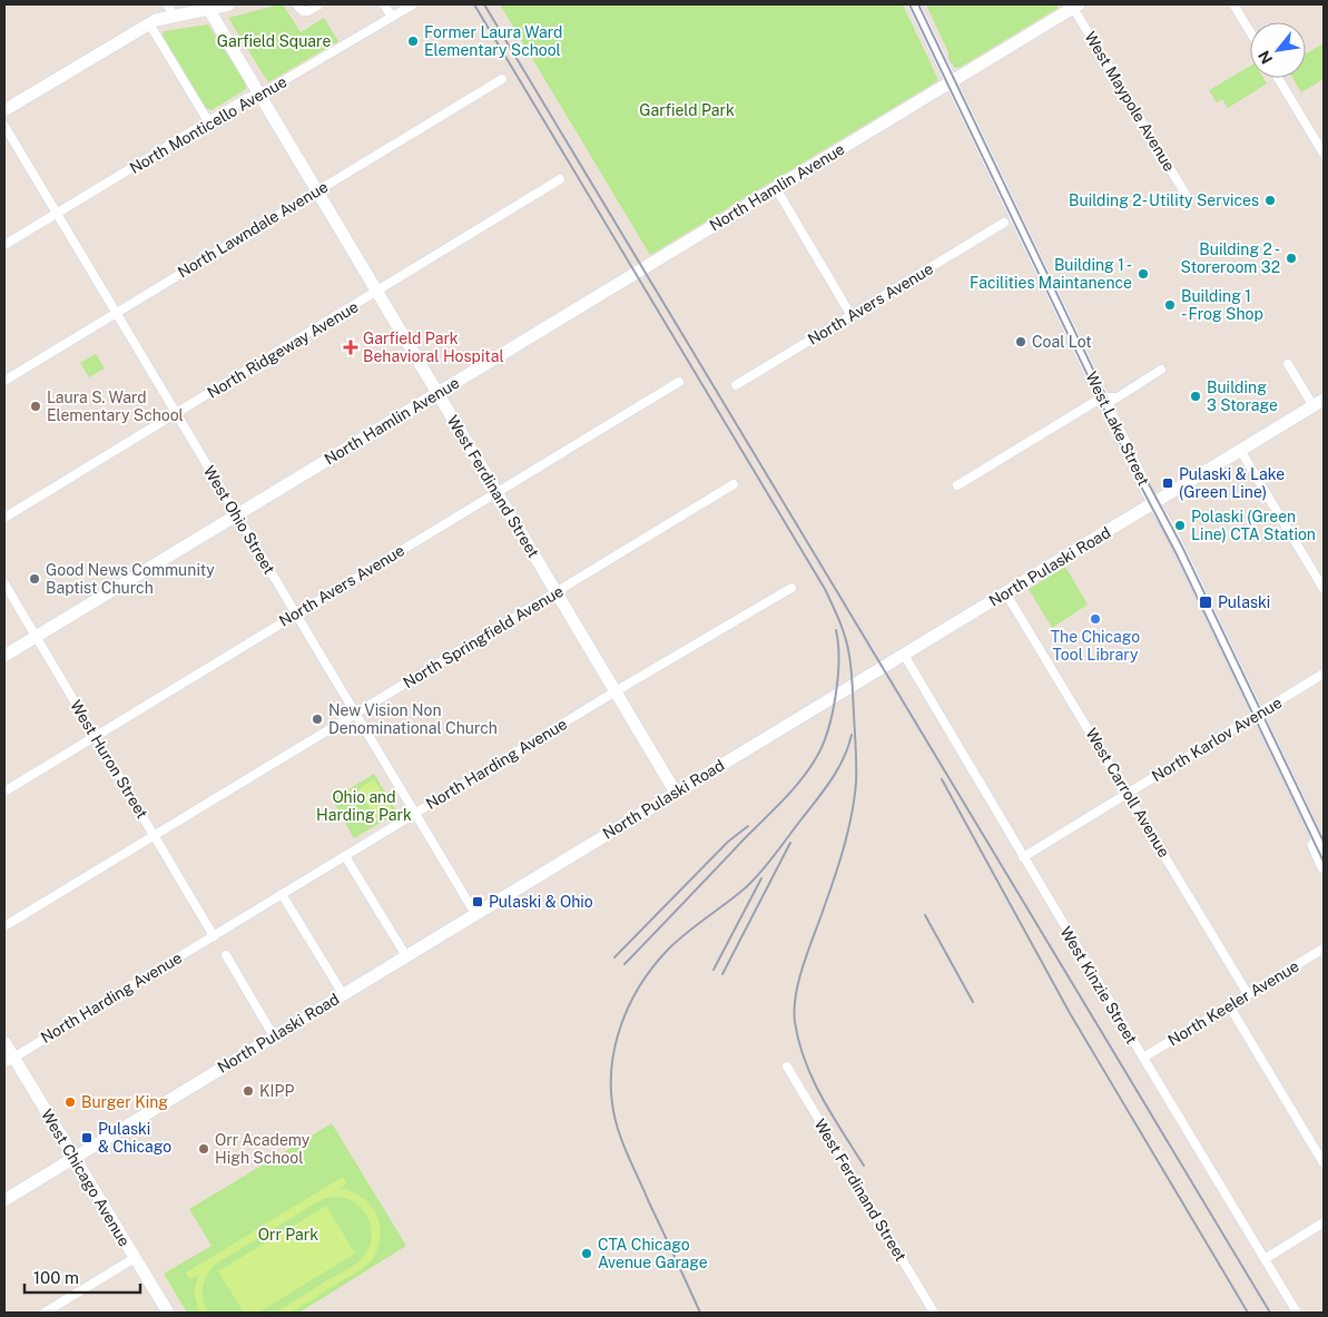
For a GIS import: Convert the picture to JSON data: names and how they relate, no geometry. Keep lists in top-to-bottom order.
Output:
{
  "streets": {
    "main road": [
      "North Hamlin Avenue",
      "West Lake Street",
      "West Ferdinand Street",
      "North Pulaski Road",
      "West Chicago Avenue"
    ],
    "street": [
      "West Maypole Avenue",
      "North Monticello Avenue",
      "North Lawndale Avenue",
      "North Avers Avenue",
      "North Ridgeway Avenue",
      "West Ohio Street",
      "North Springfield Avenue",
      "North Karlov Avenue",
      "West Huron Street",
      "North Harding Avenue",
      "West Carroll Avenue",
      "West Kinzie Street",
      "North Keeler Avenue"
    ]
  },
  "crossings": [
    ["West Maypole Avenue", "North Hamlin Avenue"],
    ["North Monticello Avenue", "West Ferdinand Street"],
    ["North Monticello Avenue", "West Ohio Street"],
    ["North Hamlin Avenue", "West Lake Street"],
    ["North Hamlin Avenue", "West Ferdinand Street"],
    ["North Hamlin Avenue", "West Ohio Street"],
    ["North Hamlin Avenue", "West Huron Street"],
    ["North Lawndale Avenue", "West Ferdinand Street"],
    ["North Lawndale Avenue", "West Ohio Street"],
    ["North Avers Avenue", "West Lake Street"],
    ["North Avers Avenue", "West Ferdinand Street"],
    ["North Avers Avenue", "West Ohio Street"],
    ["North Avers Avenue", "West Huron Street"],
    ["North Ridgeway Avenue", "West Ferdinand Street"],
    ["North Ridgeway Avenue", "West Ohio Street"],
    ["West Lake Street", "North Pulaski Road"],
    ["West Lake Street", "North Karlov Avenue"],
    ["West Ferdinand Street", "North Pulaski Road"],
    ["West Ferdinand Street", "North Springfield Avenue"],
    ["West Ferdinand Street", "North Harding Avenue"],
    ["West Ohio Street", "North Pulaski Road"],
    ["West Ohio Street", "North Springfield Avenue"],
    ["West Ohio Street", "North Harding Avenue"],
    ["North Pulaski Road", "West Carroll Avenue"],
    ["North Pulaski Road", "West Kinzie Street"],
    ["North Pulaski Road", "West Chicago Avenue"],
    ["North Springfield Avenue", "West Huron Street"],
    ["North Karlov Avenue", "West Carroll Avenue"],
    ["North Karlov Avenue", "West Kinzie Street"],
    ["West Huron Street", "North Harding Avenue"],
    ["North Harding Avenue", "West Chicago Avenue"],
    ["West Carroll Avenue", "North Keeler Avenue"],
    ["West Kinzie Street", "North Keeler Avenue"]
  ],
  "parks": [
    "Garfield Square",
    "Garfield Park",
    "Ohio and Harding Park",
    "Orr Park"
  ],
  "places": {
    "other": [
      "Former Laura Ward Elementary School",
      "Building 2- Utility Services",
      "Building 2 - Storeroom 32",
      "Building 1 - Facilities Maintanence",
      "Building 1 - Frog Shop",
      "Coal Lot",
      "Building 3 Storage",
      "Laura S. Ward Elementary School",
      "Polaski (Green Line) CTA Station",
      "Good News Community Baptist Church",
      "The Chicago Tool Library",
      "New Vision Non Denominational Church",
      "KIPP",
      "Burger King",
      "Orr Academy High School",
      "CTA Chicago Avenue Garage"
    ],
    "health": ["Garfield Park Behavioral Hospital"],
    "transit": [
      "Pulaski & Lake (Green Line)",
      "Pulaski",
      "Pulaski & Ohio",
      "Pulaski & Chicago"
    ]
  },
  "scale_bar": "100 m",
  "north": "bottom left"
}
